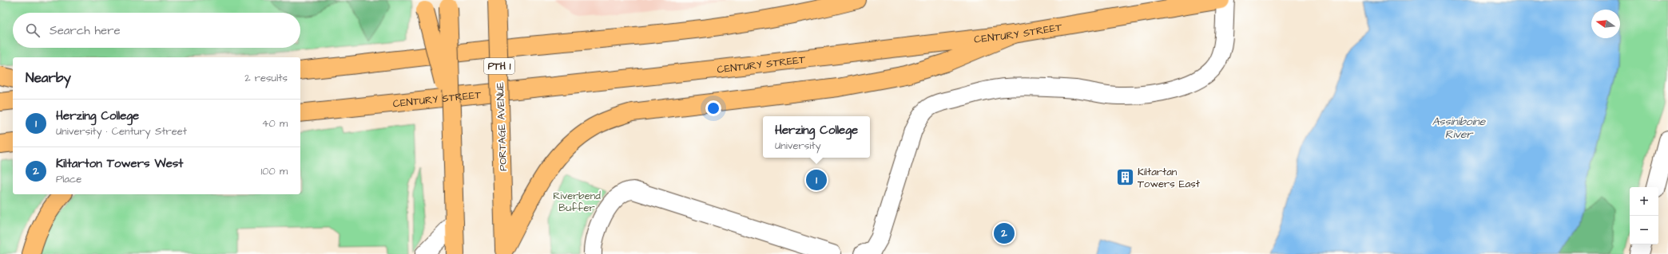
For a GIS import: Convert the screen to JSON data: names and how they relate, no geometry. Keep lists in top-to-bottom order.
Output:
{
  "streets": {
    "main road": ["CENTURY STREET", "PTH 1", "PORTAGE AVENUE"]
  },
  "water": ["Assiniboine River"],
  "parks": ["Riverbend Buffer"],
  "places": {
    "building": ["Kiltartan Towers East"]
  },
  "north": "left",
  "page": {
    "search": "Search here",
    "heading": ["Nearby", "2 results"],
    "list": [
      {
        "mark": "1",
        "name": "Herzing College",
        "note": "University · Century Street",
        "value": "40 m"
      },
      {
        "mark": "2",
        "name": "Kiltarton Towers West",
        "note": "Place",
        "value": "100 m"
      }
    ],
    "popup": ["Herzing College", "University"],
    "pins": ["1", "2"],
    "map_buttons": ["+", "−"]
  }
}
